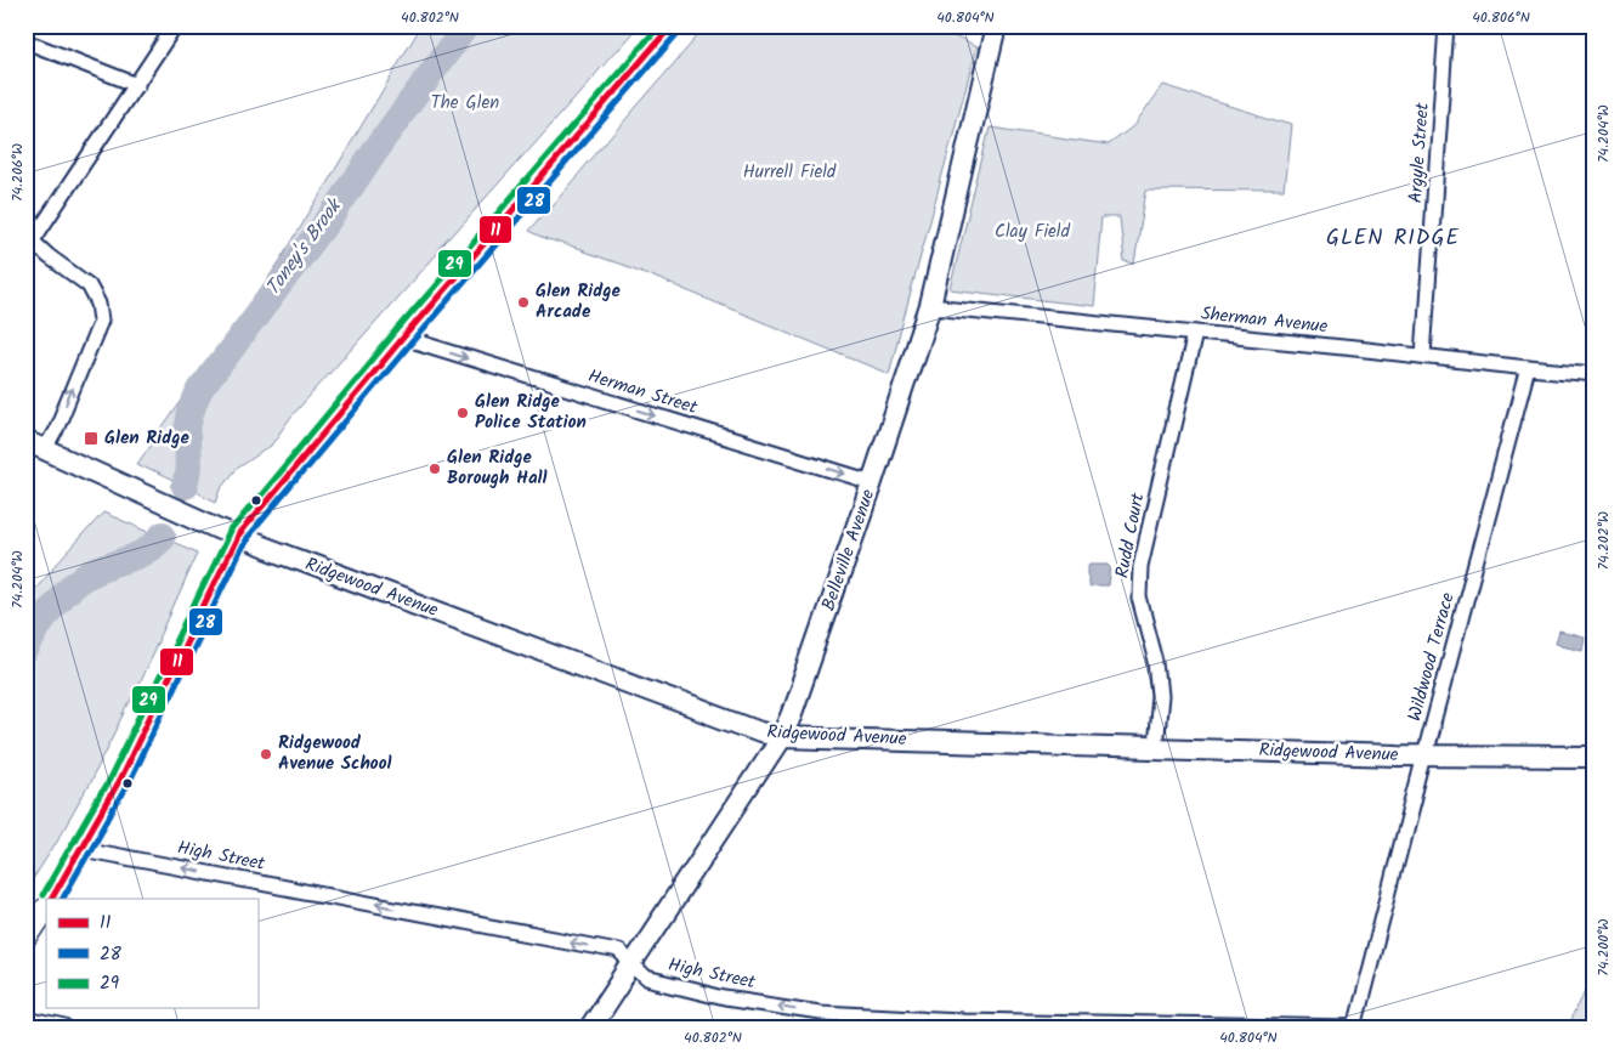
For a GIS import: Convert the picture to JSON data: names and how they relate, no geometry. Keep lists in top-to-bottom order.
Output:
{
  "streets": {
    "street": [
      "Argyle Street",
      "Sherman Avenue",
      "Herman Street",
      "Rudd Court",
      "Belleville Avenue",
      "Ridgewood Avenue",
      "Wildwood Terrace",
      "High Street"
    ]
  },
  "crossings": [
    ["Argyle Street", "Sherman Avenue"],
    ["Sherman Avenue", "Rudd Court"],
    ["Sherman Avenue", "Belleville Avenue"],
    ["Sherman Avenue", "Wildwood Terrace"],
    ["Herman Street", "Belleville Avenue"],
    ["Rudd Court", "Ridgewood Avenue"],
    ["Belleville Avenue", "Ridgewood Avenue"],
    ["Belleville Avenue", "High Street"],
    ["Ridgewood Avenue", "Wildwood Terrace"],
    ["Wildwood Terrace", "High Street"]
  ],
  "one_way": ["Herman Street", "High Street"],
  "districts": ["GLEN RIDGE"],
  "water": ["Toney's Brook"],
  "parks": ["The Glen", "Hurrell Field", "Clay Field"],
  "places": {
    "other": [
      "Glen Ridge Arcade",
      "Glen Ridge Police Station",
      "Glen Ridge Borough Hall",
      "Ridgewood Avenue School"
    ],
    "transit": ["Glen Ridge"]
  },
  "lines": ["transit line 11", "transit line 29", "transit line 28"],
  "legend": ["11", "28", "29"],
  "coordinates": [
    "40.802°N",
    "40.804°N",
    "40.806°N",
    "74.204°W",
    "74.206°W",
    "74.202°W",
    "74.200°W"
  ]
}
